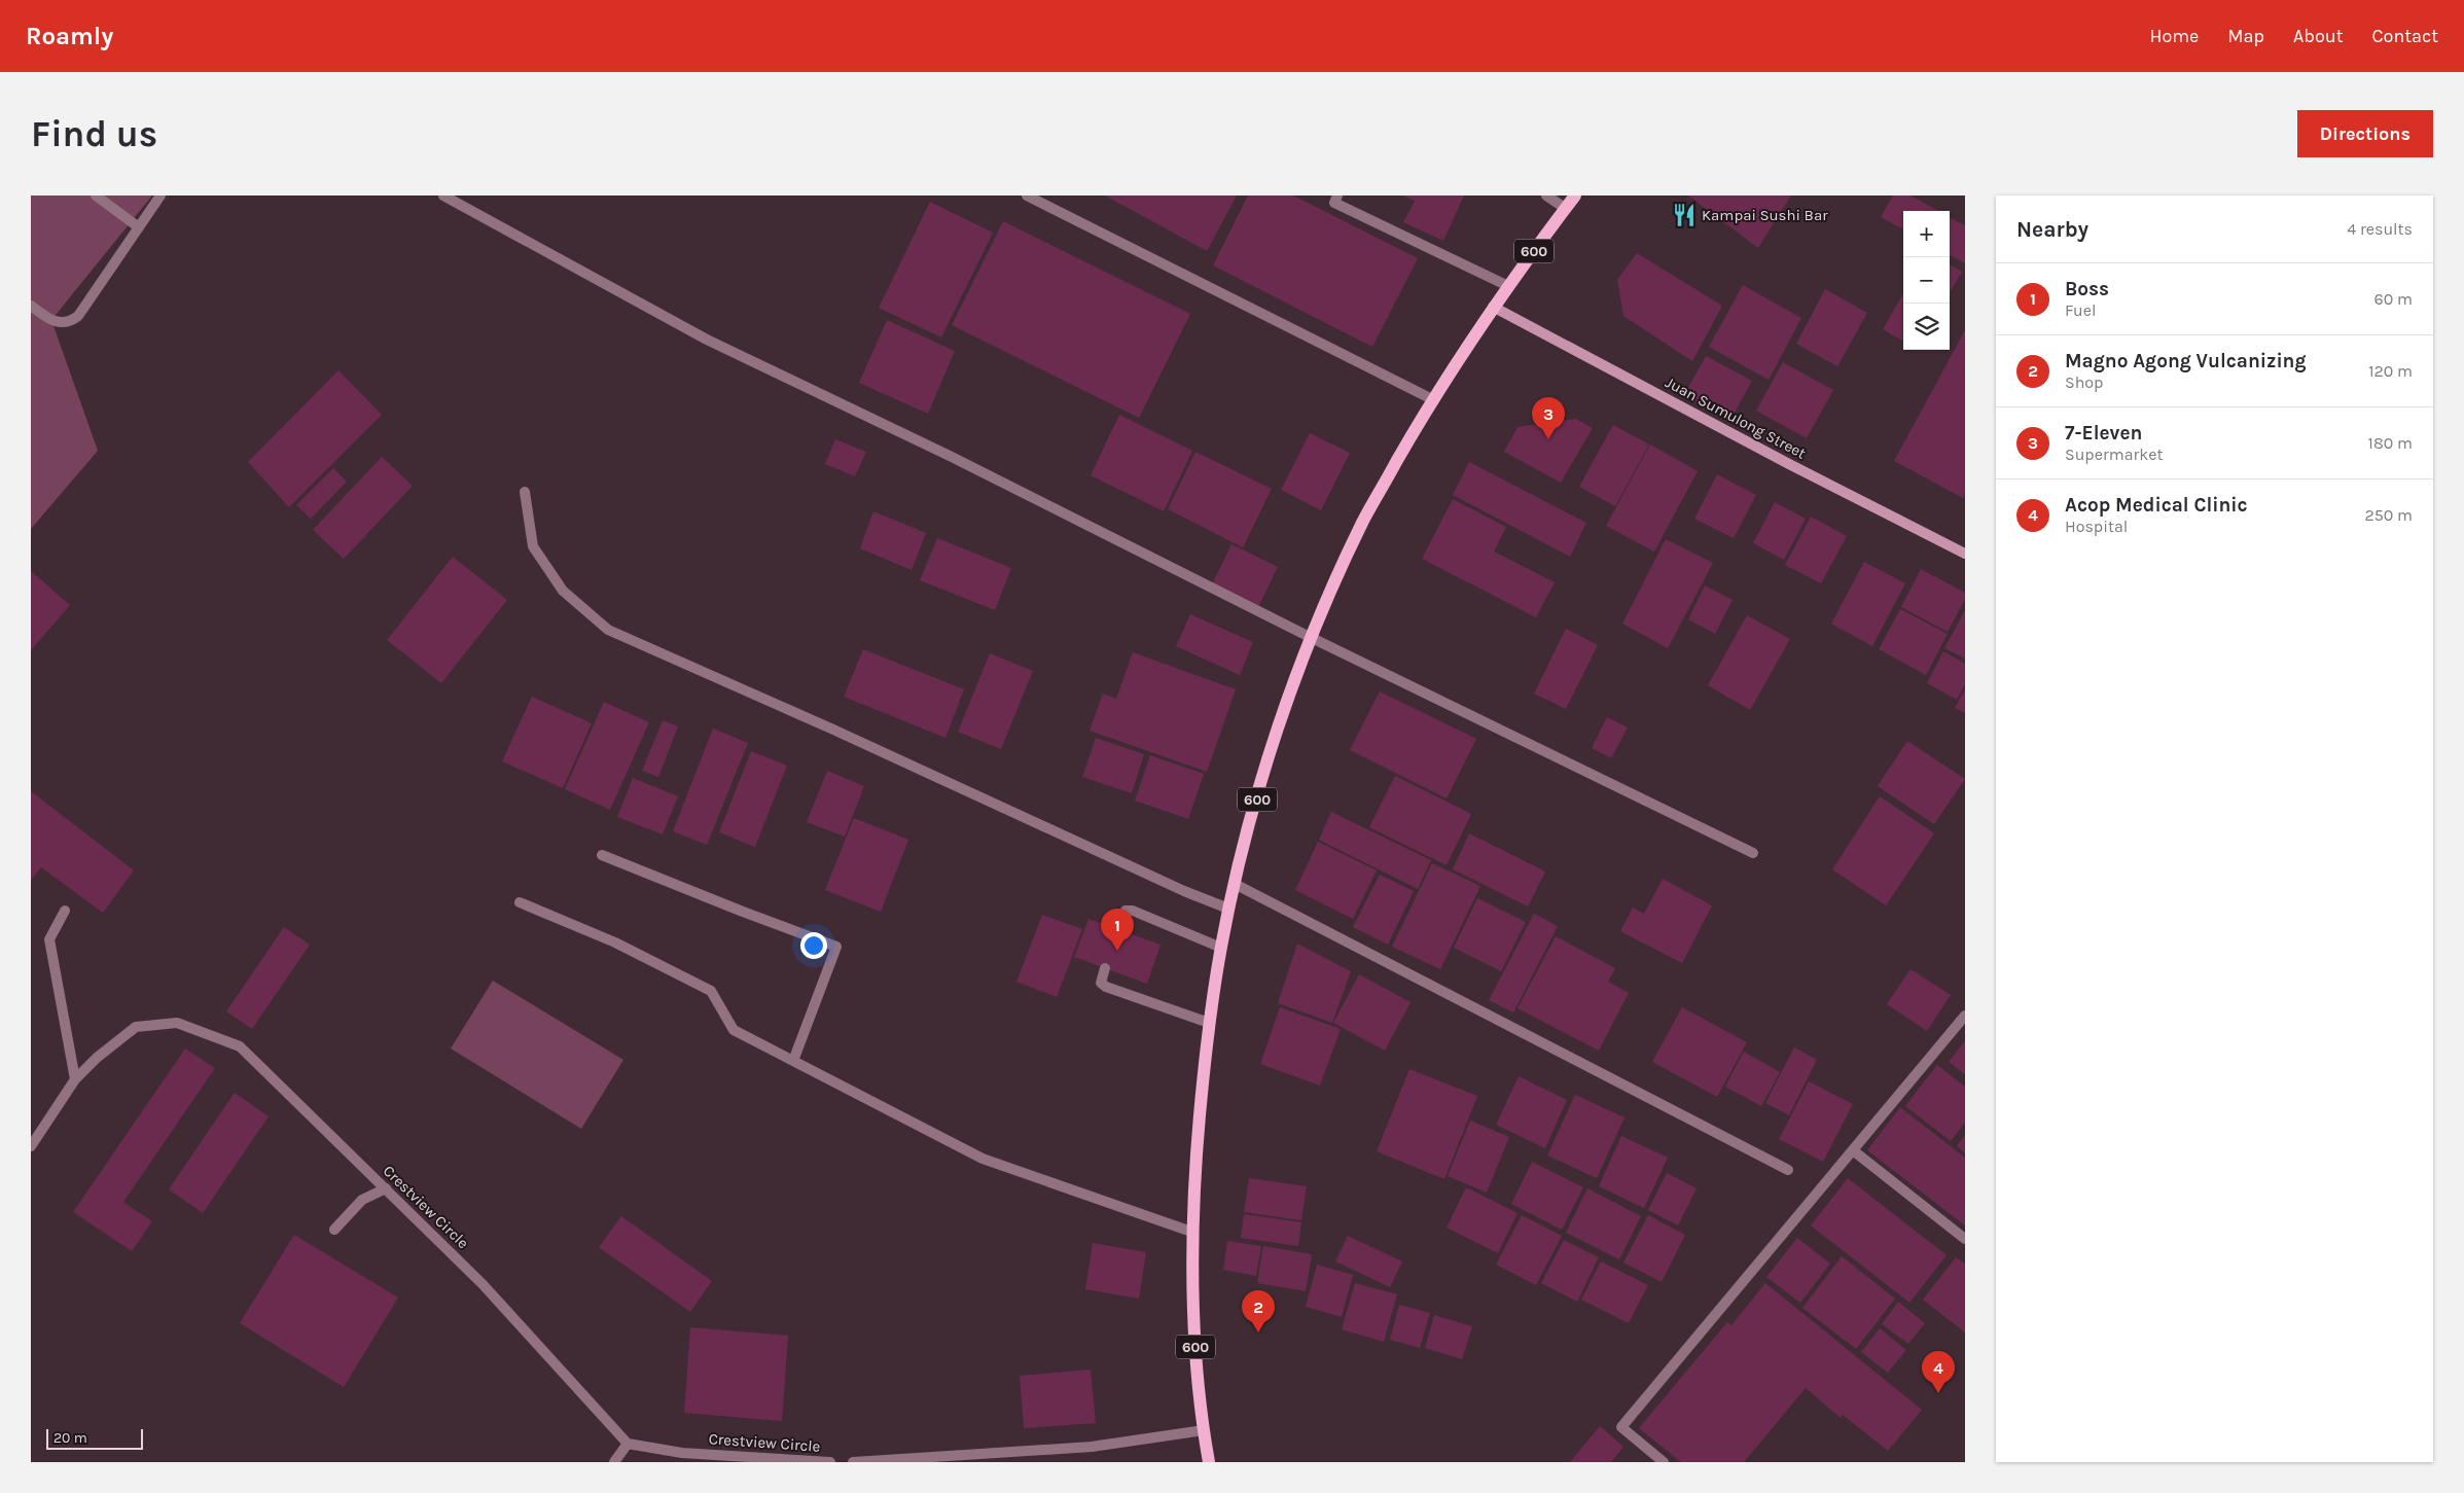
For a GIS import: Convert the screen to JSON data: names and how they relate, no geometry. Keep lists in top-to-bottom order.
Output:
{
  "streets": {
    "main road": ["600"],
    "street": ["Juan Sumulong Street", "Crestview Circle"]
  },
  "crossings": [
    ["600", "Juan Sumulong Street"]
  ],
  "places": {
    "restaurant": ["Kampai Sushi Bar"]
  },
  "scale_bar": "20 m",
  "page": {
    "header": "Roamly",
    "nav": [
      "Home",
      "Map",
      "About",
      "Contact"
    ],
    "buttons": "Directions",
    "title": "Find us",
    "heading": ["Nearby", "4 results"],
    "map_buttons": ["+", "−"],
    "list": [
      {
        "mark": "1",
        "name": "Boss",
        "note": "Fuel",
        "value": "60 m"
      },
      {
        "mark": "2",
        "name": "Magno Agong Vulcanizing",
        "note": "Shop",
        "value": "120 m"
      },
      {
        "mark": "3",
        "name": "7-Eleven",
        "note": "Supermarket",
        "value": "180 m"
      },
      {
        "mark": "4",
        "name": "Acop Medical Clinic",
        "note": "Hospital",
        "value": "250 m"
      }
    ],
    "pins": [
      "3",
      "1",
      "2",
      "4"
    ],
    "scale": "20 m"
  }
}
